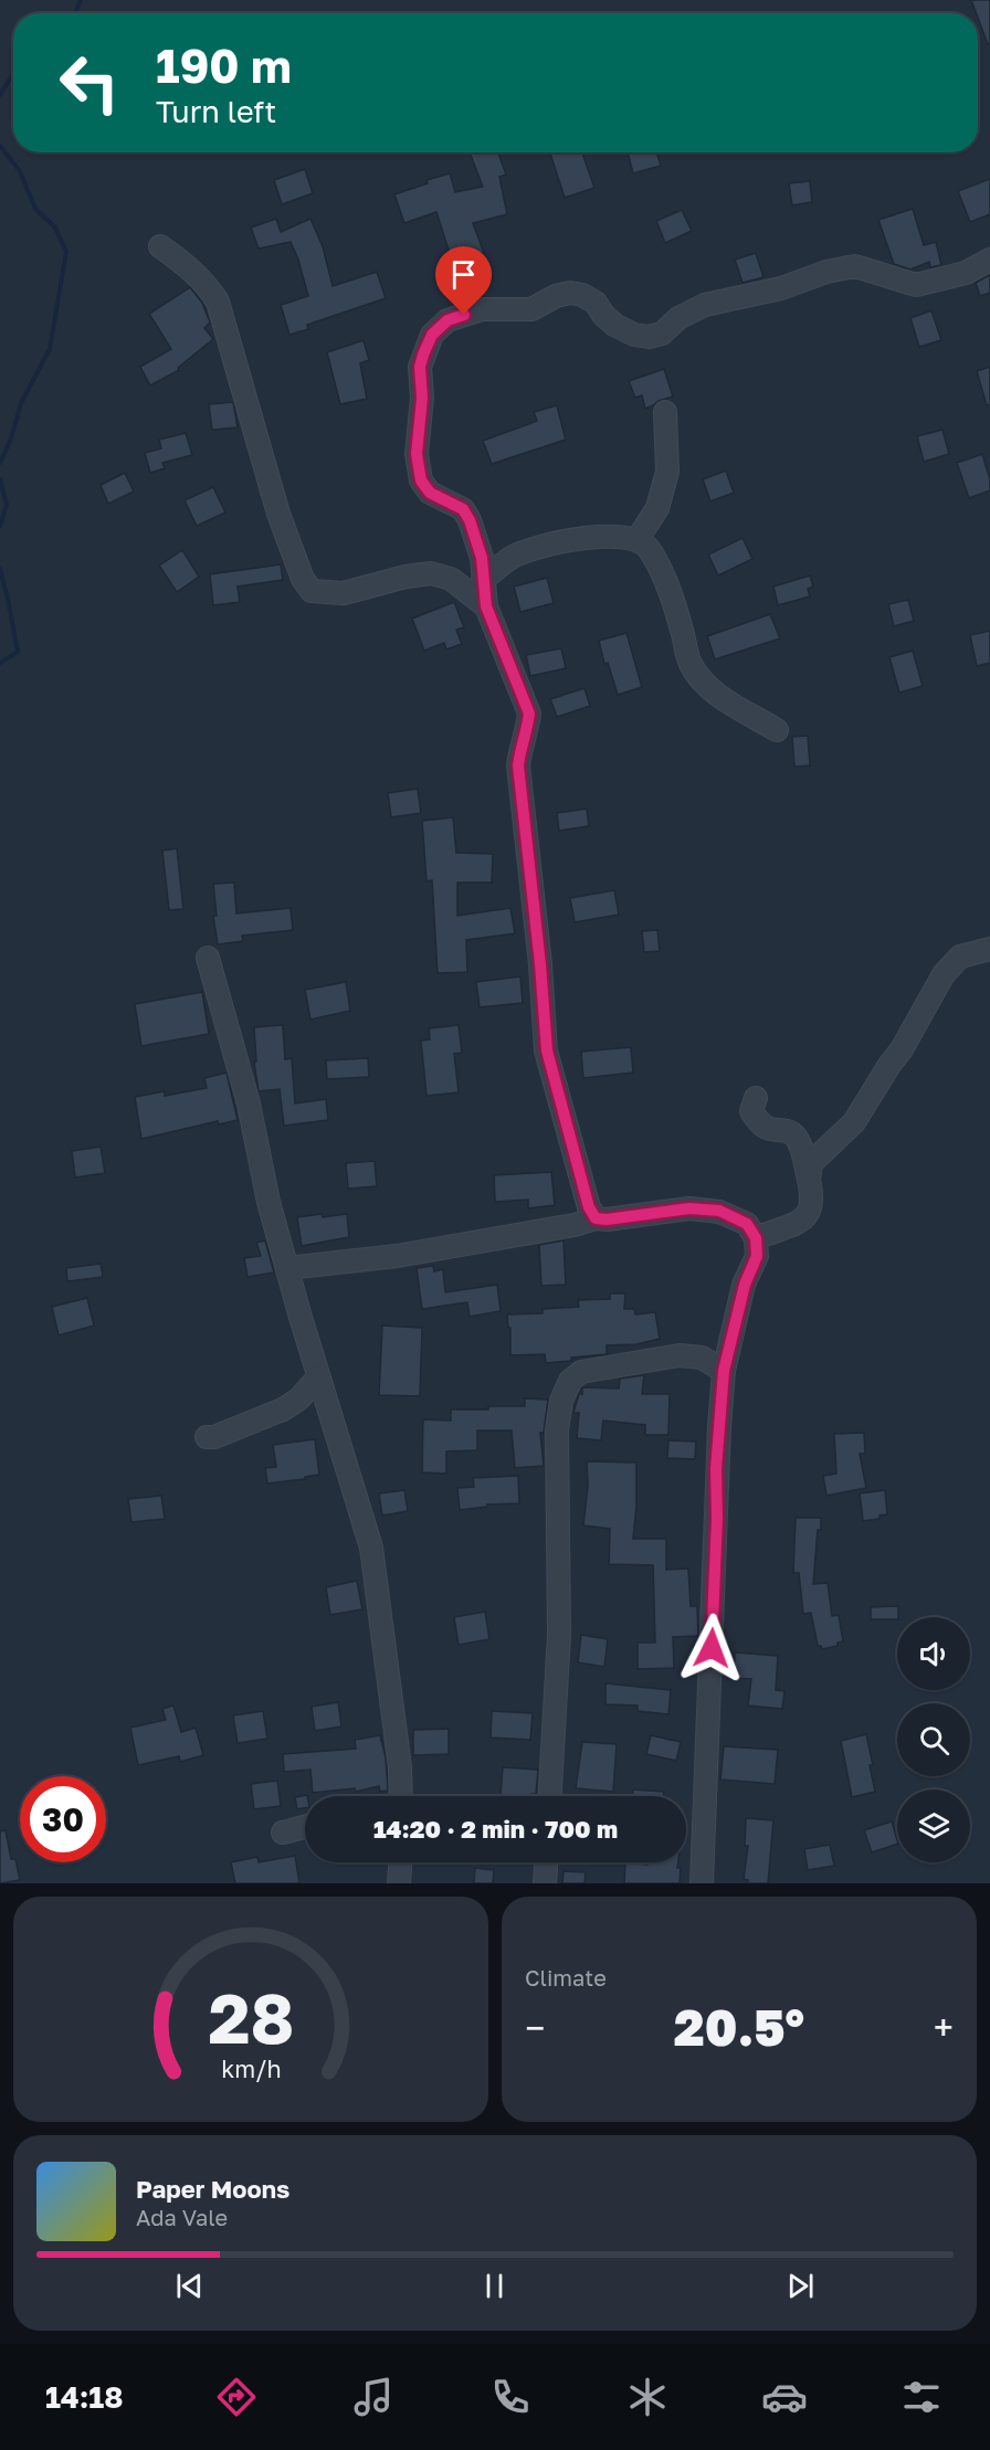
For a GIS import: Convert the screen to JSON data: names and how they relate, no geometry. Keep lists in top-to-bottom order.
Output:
{
  "page": {
    "turn": ["190 m", "Turn left"],
    "limit": "30",
    "trip": "14:20 · 2 min · 700 m",
    "tile": "Climate",
    "heat": ["−", "20.5°", "+"],
    "song": ["Paper Moons", "Ada Vale"],
    "tabs": "14:18",
    "gauge": ["28", "km/h"]
  }
}
